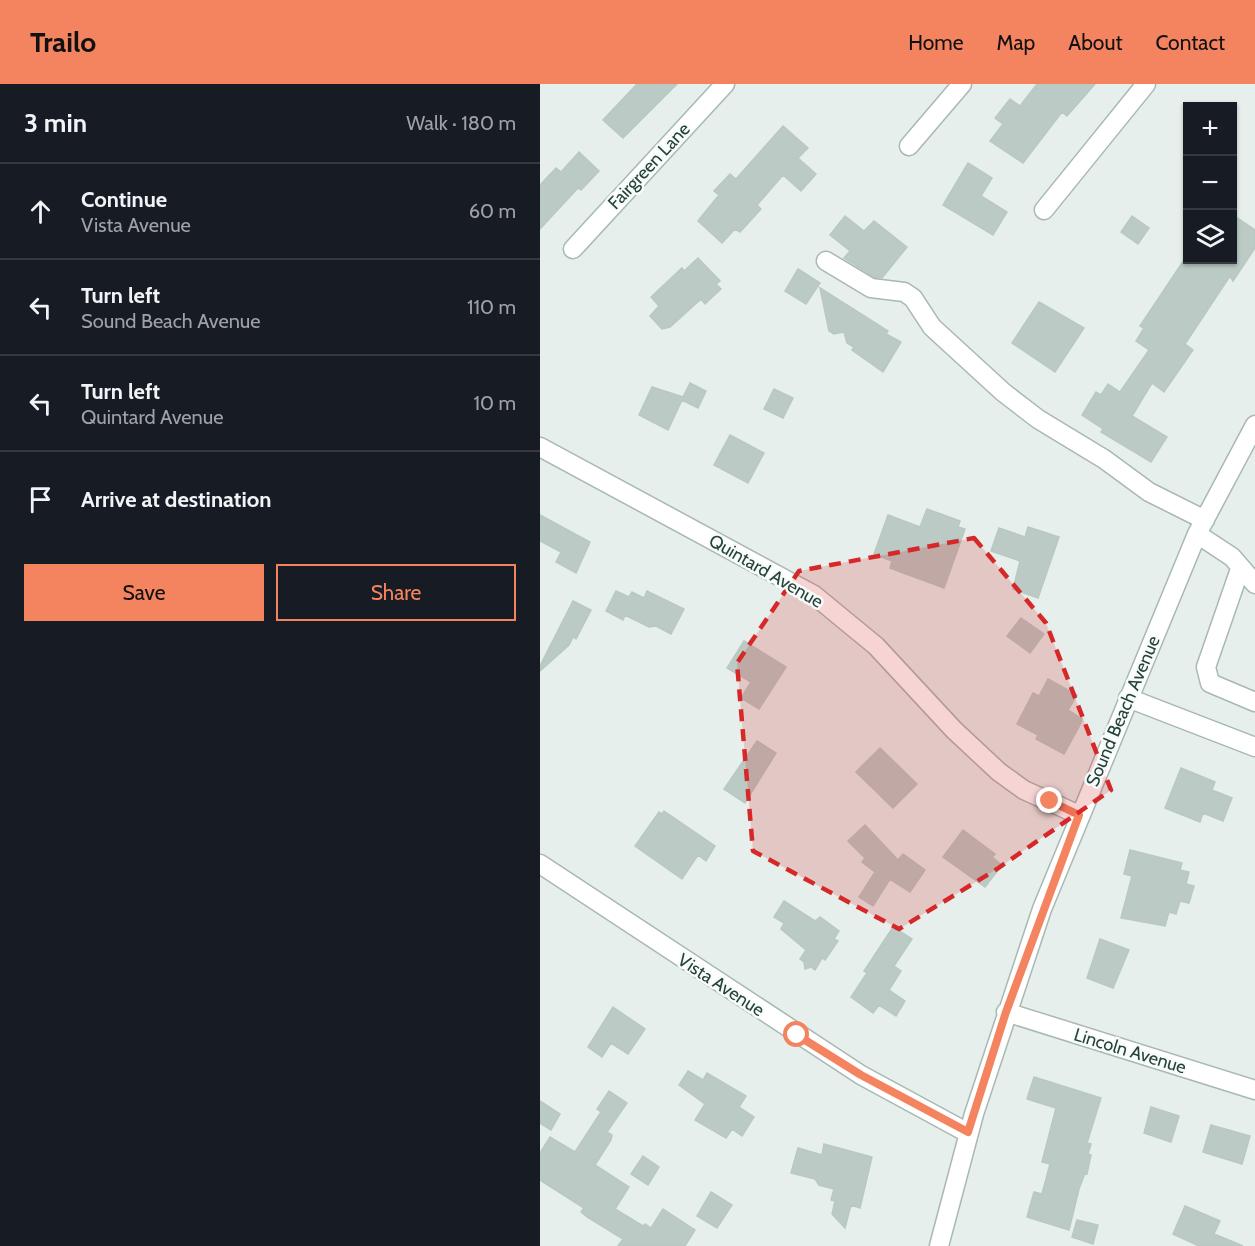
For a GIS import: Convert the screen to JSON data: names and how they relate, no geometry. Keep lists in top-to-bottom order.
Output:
{
  "streets": {
    "street": [
      "Fairgreen Lane",
      "Quintard Avenue",
      "Sound Beach Avenue",
      "Vista Avenue",
      "Lincoln Avenue"
    ]
  },
  "crossings": [
    ["Quintard Avenue", "Sound Beach Avenue"],
    ["Sound Beach Avenue", "Vista Avenue"],
    ["Sound Beach Avenue", "Lincoln Avenue"]
  ],
  "page": {
    "header": "Trailo",
    "nav": [
      "Home",
      "Map",
      "About",
      "Contact"
    ],
    "heading": ["3 min", "Walk · 180 m"],
    "map_buttons": ["+", "−"],
    "list": [
      ["Continue", "Vista Avenue", "60 m"],
      ["Turn left", "Sound Beach Avenue", "110 m"],
      ["Turn left", "Quintard Avenue", "10 m"],
      "Arrive at destination"
    ],
    "buttons": ["Save", "Share"]
  }
}
